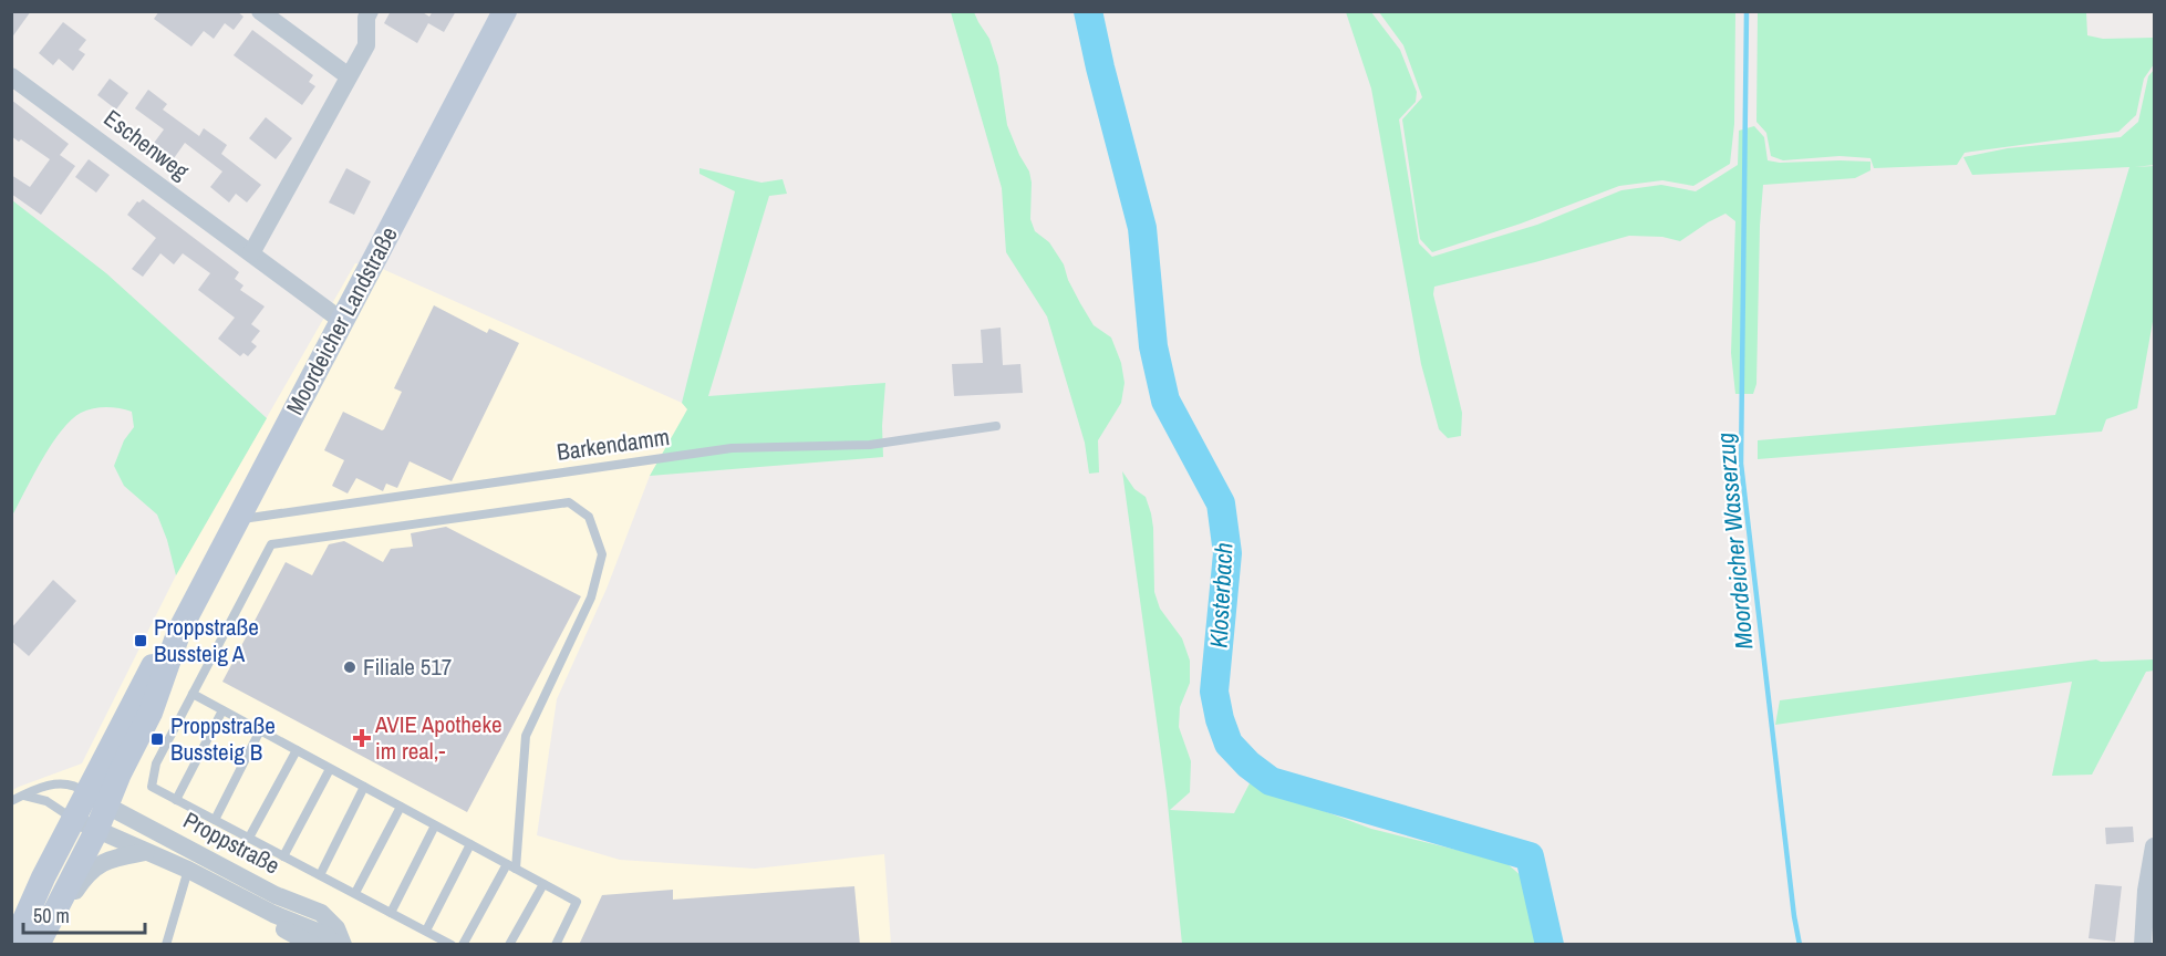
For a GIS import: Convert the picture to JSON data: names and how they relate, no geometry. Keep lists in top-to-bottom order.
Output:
{
  "streets": {
    "main road": ["Moordeicher Landstraße"],
    "street": ["Eschenweg", "Proppstraße"],
    "lane": ["Barkendamm"]
  },
  "crossings": [
    ["Eschenweg", "Moordeicher Landstraße"],
    ["Moordeicher Landstraße", "Barkendamm"],
    ["Moordeicher Landstraße", "Proppstraße"]
  ],
  "water": ["Moordeicher Wasserzug", "Klosterbach"],
  "places": {
    "transit": ["Proppstraße Bussteig A", "Proppstraße Bussteig B"],
    "other": ["Filiale 517"],
    "health": ["AVIE Apotheke im real,-"]
  },
  "scale_bar": "50 m"
}
